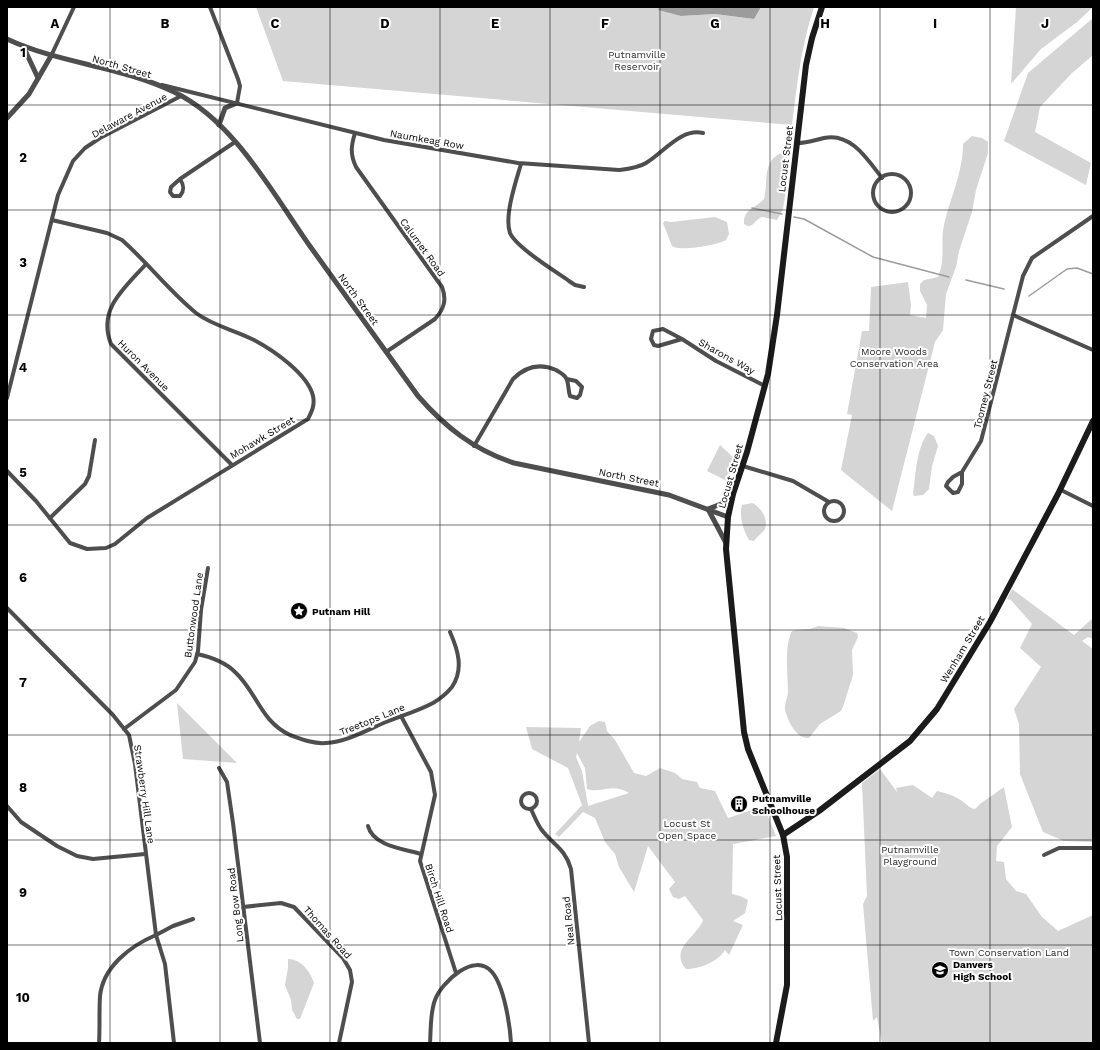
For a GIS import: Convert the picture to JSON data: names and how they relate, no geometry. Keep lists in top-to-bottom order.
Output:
{
  "streets": {
    "main road": ["Locust Street", "Wenham Street"],
    "street": [
      "North Street",
      "Delaware Avenue",
      "Naumkeag Row",
      "Calumet Road",
      "Sharons Way",
      "Huron Avenue",
      "Toomey Street",
      "Mohawk Street",
      "Buttonwood Lane",
      "Treetops Lane",
      "Strawberry Hill Lane",
      "Birch Hill Road",
      "Long Bow Road",
      "Neal Road",
      "Thomas Road"
    ]
  },
  "crossings": [
    ["North Street", "Delaware Avenue"],
    ["North Street", "Naumkeag Row"],
    ["North Street", "Locust Street"],
    ["North Street", "Calumet Road"],
    ["Delaware Avenue", "Mohawk Street"],
    ["Naumkeag Row", "Calumet Road"],
    ["Locust Street", "Sharons Way"],
    ["Locust Street", "Wenham Street"],
    ["Huron Avenue", "Mohawk Street"],
    ["Buttonwood Lane", "Treetops Lane"],
    ["Buttonwood Lane", "Strawberry Hill Lane"],
    ["Treetops Lane", "Birch Hill Road"],
    ["Long Bow Road", "Thomas Road"]
  ],
  "parks": [
    "Putnamville Reservoir",
    "Moore Woods Conservation Area",
    "Locust St Open Space",
    "Putnamville Playground",
    "Town Conservation Land"
  ],
  "places": {
    "place": ["Putnam Hill"],
    "building": ["Putnamville Schoolhouse"],
    "school or university": ["Danvers High School"]
  },
  "grid": {
    "columns": [
      "A",
      "B",
      "C",
      "D",
      "E",
      "F",
      "G",
      "H",
      "I",
      "J"
    ],
    "rows": [
      "1",
      "2",
      "3",
      "4",
      "5",
      "6",
      "7",
      "8",
      "9",
      "10"
    ]
  }
}
